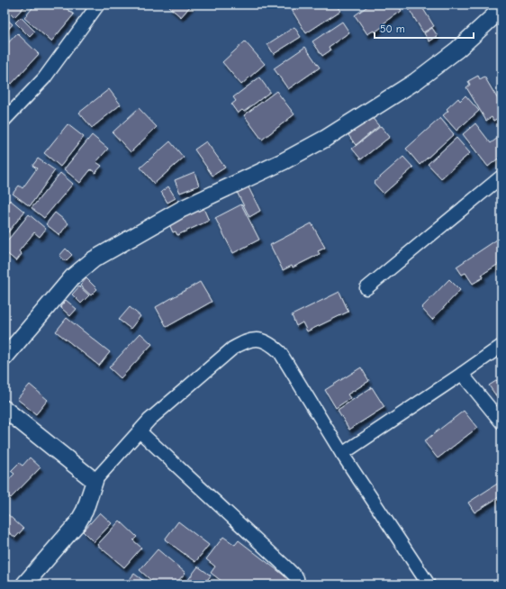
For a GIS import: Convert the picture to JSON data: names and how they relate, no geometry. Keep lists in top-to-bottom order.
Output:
{
  "scale_bar": "50 m"
}
